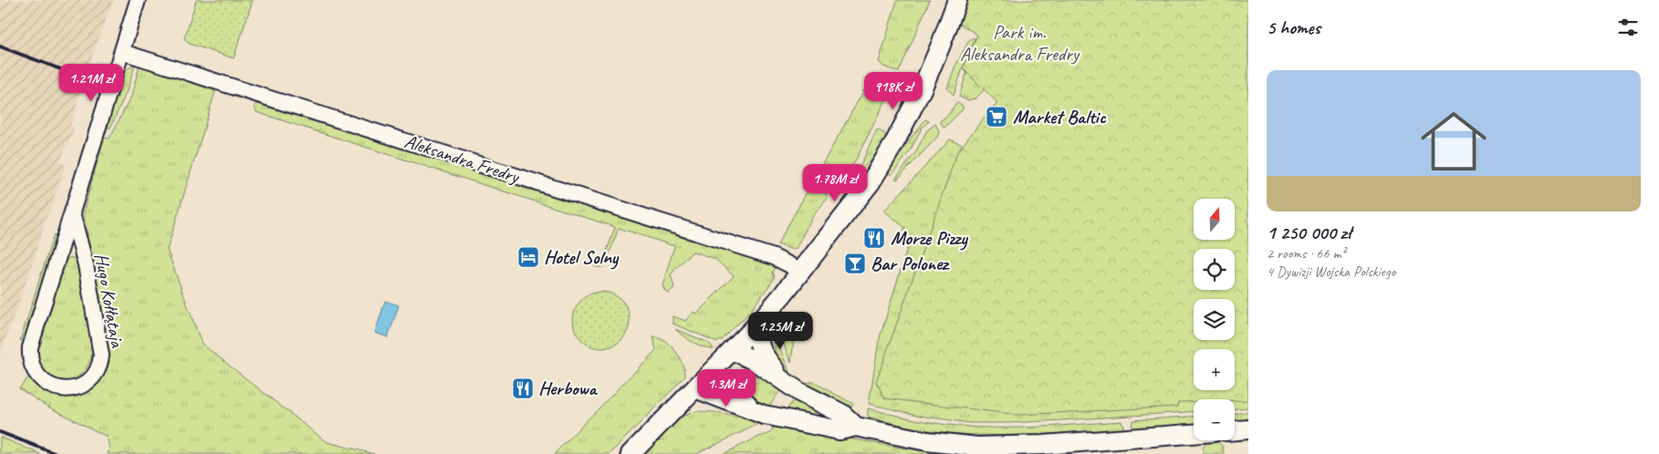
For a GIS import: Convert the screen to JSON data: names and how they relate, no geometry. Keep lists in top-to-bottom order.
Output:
{
  "streets": {
    "street": ["Aleksandra Fredry", "Hugo Kołłątaja"]
  },
  "crossings": [
    ["Aleksandra Fredry", "Hugo Kołłątaja"]
  ],
  "parks": ["Park im. Aleksandra Fredry"],
  "places": {
    "supermarket": ["Market Baltic"],
    "restaurant": ["Morze Pizzy", "Herbowa"],
    "hotel": ["Hotel Solny"],
    "bar": ["Bar Polonez"]
  },
  "north": "top",
  "page": {
    "heading": "5 homes",
    "list": [
      {
        "name": "1 250 000 zł",
        "note": "2 rooms · 66 m² · 4 Dywizji Wojska Polskiego"
      }
    ],
    "price": [
      "1.21M zł",
      "918K zł",
      "1.78M zł",
      "1.25M zł",
      "1.3M zł"
    ],
    "map_buttons": ["+", "−"]
  }
}
